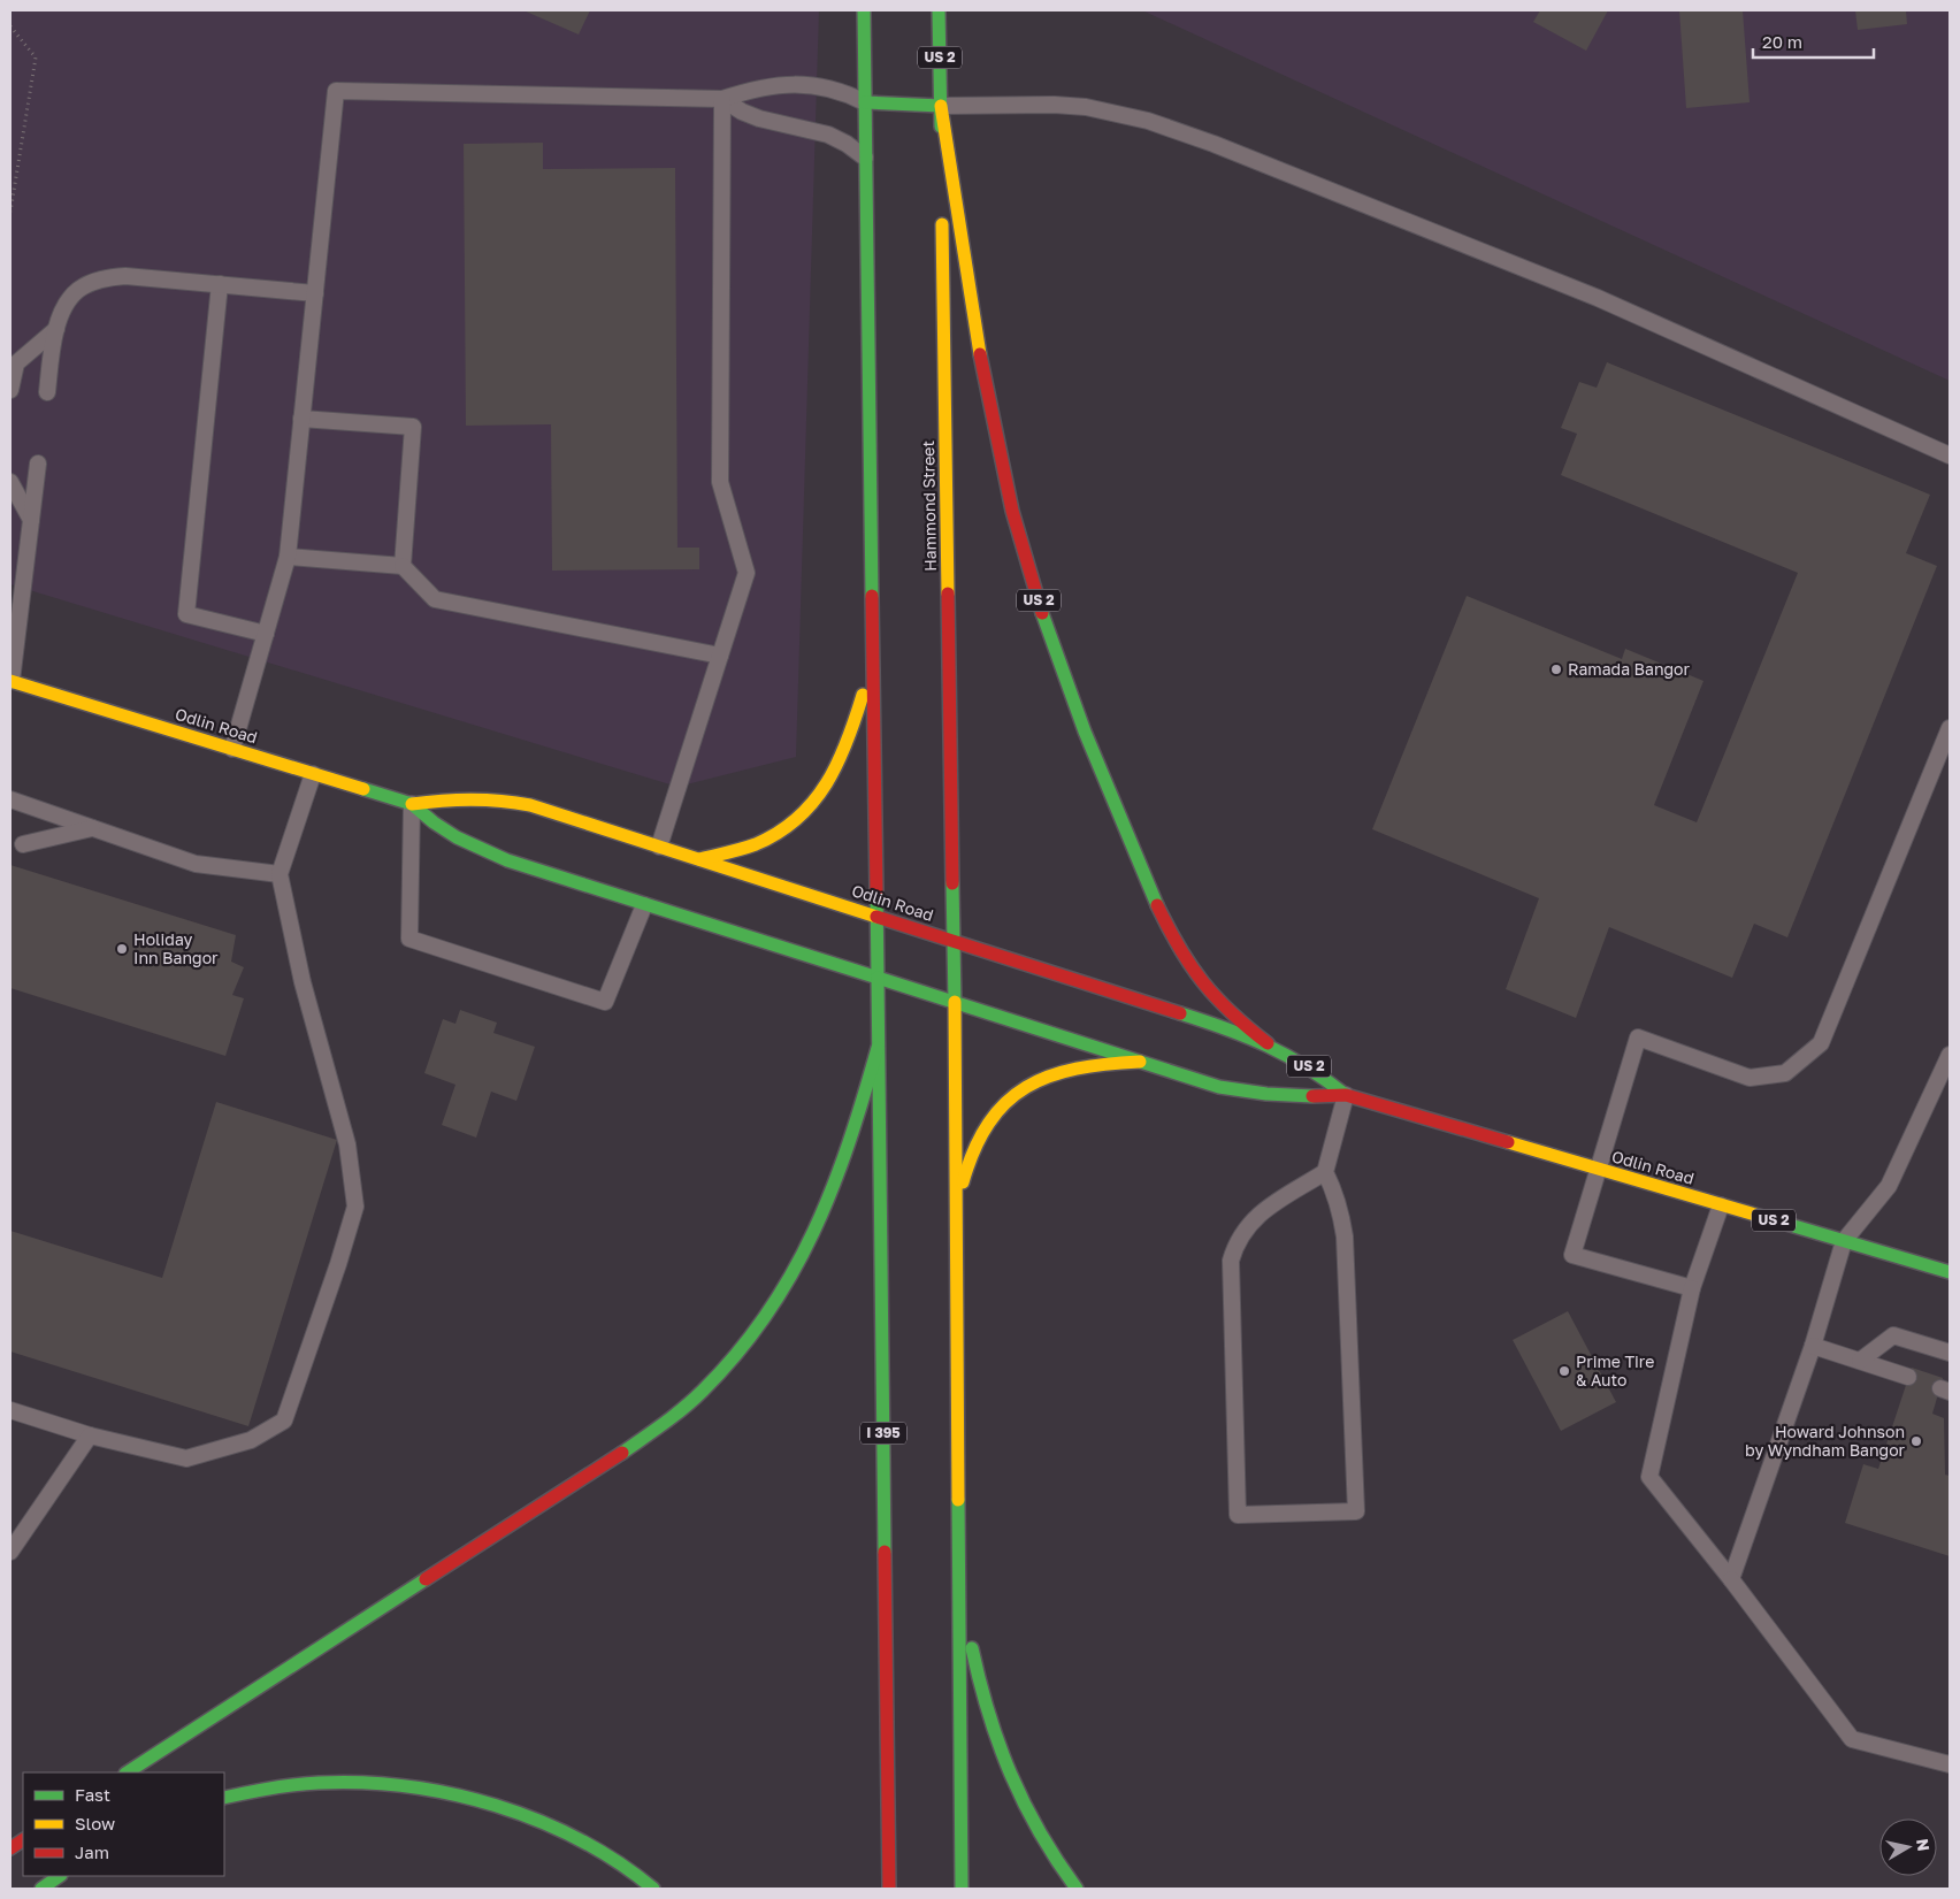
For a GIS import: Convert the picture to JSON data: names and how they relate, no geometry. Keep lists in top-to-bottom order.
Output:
{
  "streets": {
    "main road": [
      "US 2",
      "Hammond Street",
      "Odlin Road",
      "I 395"
    ]
  },
  "crossings": [
    ["US 2", "Hammond Street"],
    ["US 2", "Odlin Road"],
    ["Hammond Street", "Odlin Road"],
    ["Odlin Road", "I 395"]
  ],
  "places": [
    "Ramada Bangor",
    "Holiday Inn Bangor",
    "Prime Tire & Auto",
    "Howard Johnson by Wyndham Bangor"
  ],
  "legend": ["Fast", "Slow", "Jam"],
  "scale_bar": "20 m",
  "north": "right"
}
